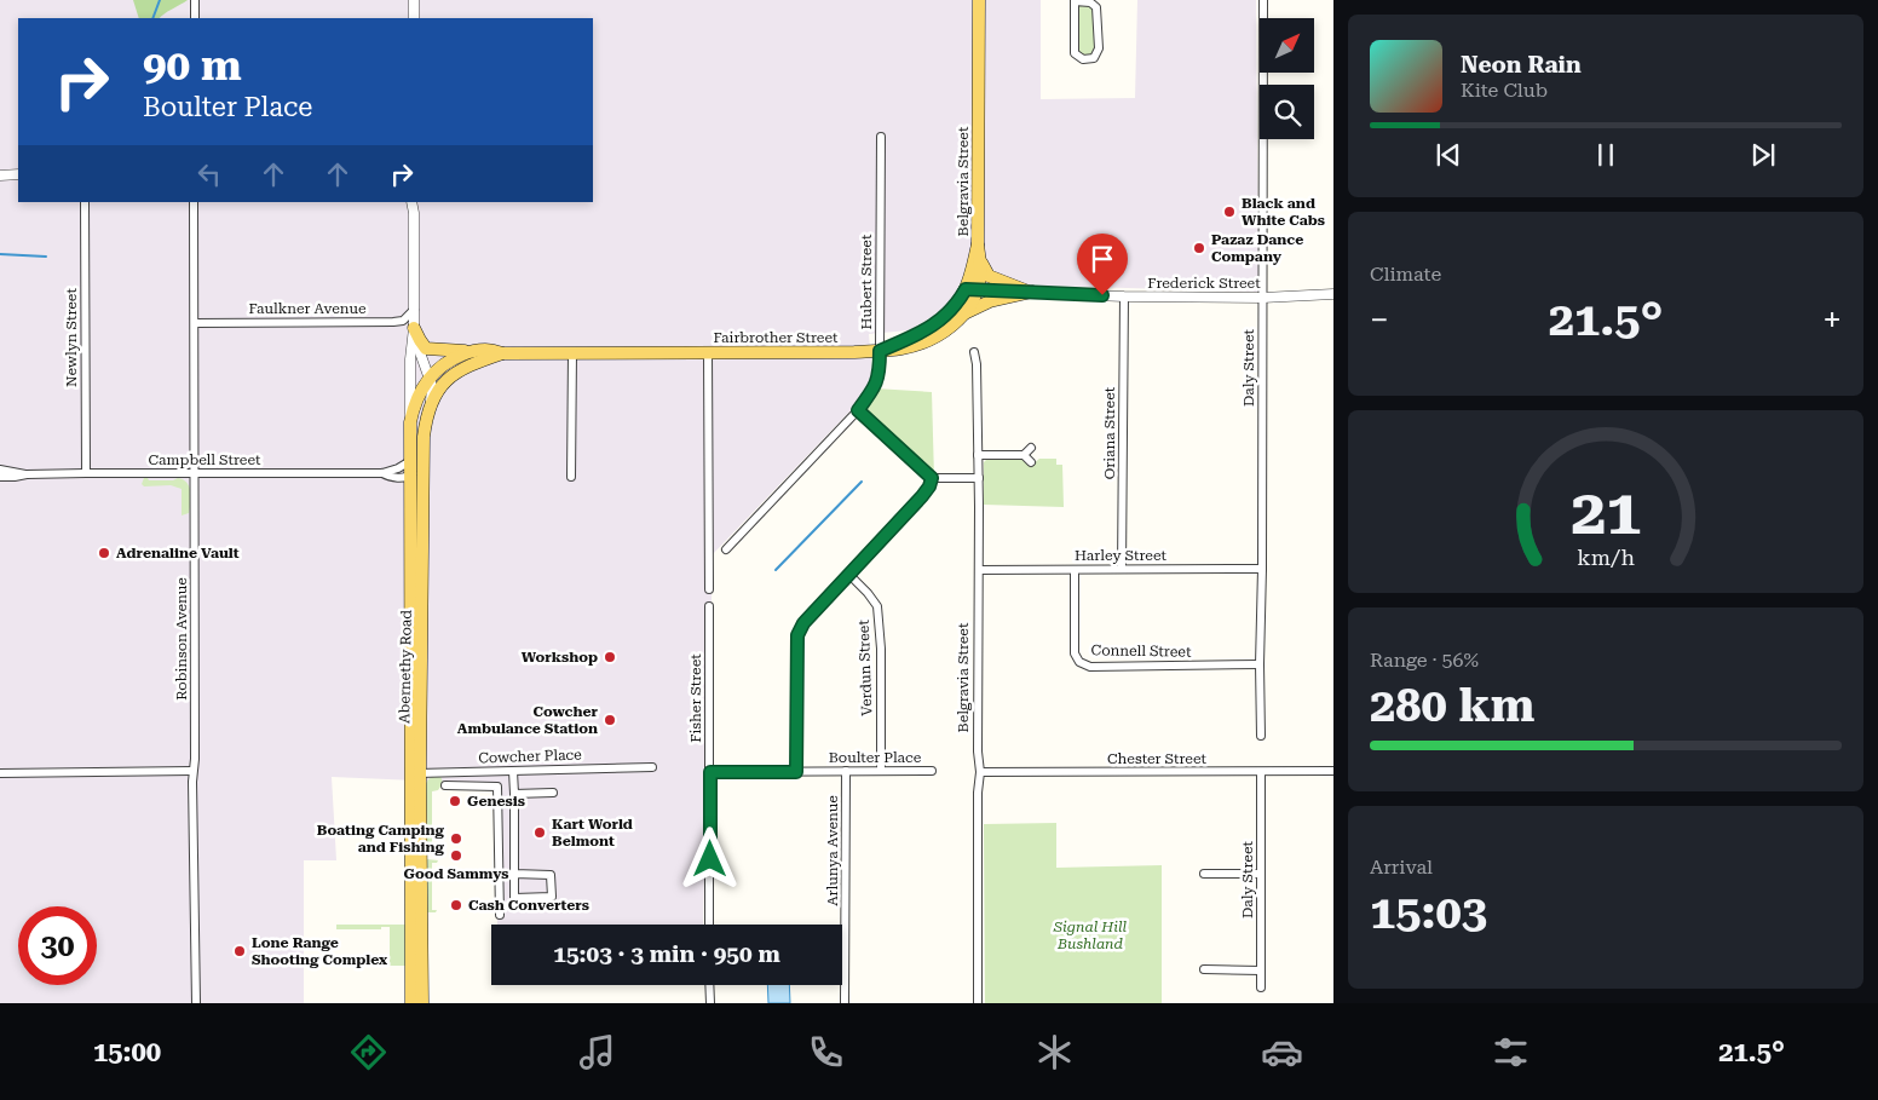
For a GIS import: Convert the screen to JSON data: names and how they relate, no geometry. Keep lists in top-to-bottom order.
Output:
{
  "streets": {
    "main road": ["Belgravia Street", "Fairbrother Street", "Abernethy Road"],
    "street": [
      "Hubert Street",
      "Frederick Street",
      "Faulkner Avenue",
      "Newlyn Street",
      "Daly Street",
      "Oriana Street",
      "Campbell Street",
      "Harley Street",
      "Robinson Avenue",
      "Connell Street",
      "Verdun Street",
      "Fisher Street",
      "Cowcher Place",
      "Boulter Place",
      "Chester Street",
      "Arlunya Avenue"
    ]
  },
  "crossings": [
    ["Belgravia Street", "Hubert Street"],
    ["Belgravia Street", "Frederick Street"],
    ["Belgravia Street", "Fairbrother Street"],
    ["Belgravia Street", "Harley Street"],
    ["Belgravia Street", "Chester Street"],
    ["Hubert Street", "Fairbrother Street"],
    ["Frederick Street", "Fairbrother Street"],
    ["Frederick Street", "Daly Street"],
    ["Frederick Street", "Oriana Street"],
    ["Faulkner Avenue", "Robinson Avenue"],
    ["Faulkner Avenue", "Abernethy Road"],
    ["Newlyn Street", "Campbell Street"],
    ["Fairbrother Street", "Abernethy Road"],
    ["Daly Street", "Harley Street"],
    ["Daly Street", "Connell Street"],
    ["Daly Street", "Chester Street"],
    ["Oriana Street", "Harley Street"],
    ["Campbell Street", "Robinson Avenue"],
    ["Campbell Street", "Abernethy Road"],
    ["Harley Street", "Connell Street"],
    ["Abernethy Road", "Cowcher Place"],
    ["Verdun Street", "Boulter Place"],
    ["Fisher Street", "Boulter Place"],
    ["Boulter Place", "Arlunya Avenue"]
  ],
  "parks": ["Signal Hill Bushland"],
  "places": [
    "Black and White Cabs",
    "Pazaz Dance Company",
    "Adrenaline Vault",
    "Workshop",
    "Cowcher Ambulance Station",
    "Genesis",
    "Kart World Belmont",
    "Boating Camping and Fishing",
    "Good Sammys",
    "Cash Converters",
    "Lone Range Shooting Complex"
  ],
  "north": "top right",
  "page": {
    "turn": ["90 m", "Boulter Place"],
    "song": ["Neon Rain", "Kite Club"],
    "tile": [
      "Climate",
      ["Range · 56%", "280 km"],
      ["Arrival", "15:03"]
    ],
    "heat": ["−", "21.5°", "+"],
    "limit": "30",
    "trip": "15:03 · 3 min · 950 m",
    "tabs": ["15:00", "21.5°"],
    "gauge": ["21", "km/h"]
  }
}
